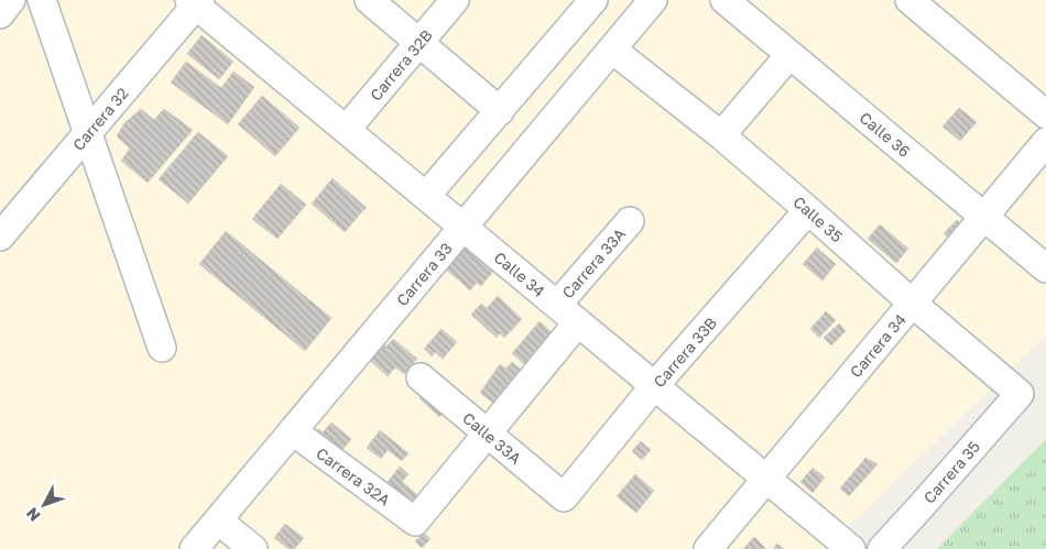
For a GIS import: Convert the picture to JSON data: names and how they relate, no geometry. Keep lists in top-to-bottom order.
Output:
{
  "streets": {
    "street": [
      "Carrera 32B",
      "Carrera 32",
      "Calle 36",
      "Calle 35",
      "Carrera 33A",
      "Carrera 33",
      "Calle 34",
      "Carrera 34",
      "Carrera 33B",
      "Calle 33A",
      "Carrera 35",
      "Carrera 32A"
    ]
  },
  "crossings": [
    ["Carrera 32B", "Calle 34"],
    ["Carrera 32", "Calle 34"],
    ["Calle 36", "Carrera 34"],
    ["Calle 35", "Carrera 33"],
    ["Calle 35", "Carrera 34"],
    ["Calle 35", "Carrera 33B"],
    ["Calle 35", "Carrera 35"],
    ["Carrera 33A", "Calle 34"],
    ["Carrera 33", "Calle 34"],
    ["Carrera 33", "Carrera 32A"],
    ["Calle 34", "Carrera 34"],
    ["Calle 34", "Carrera 33B"],
    ["Carrera 33B", "Calle 33A"],
    ["Calle 33A", "Carrera 32A"]
  ],
  "north": "bottom left"
}
